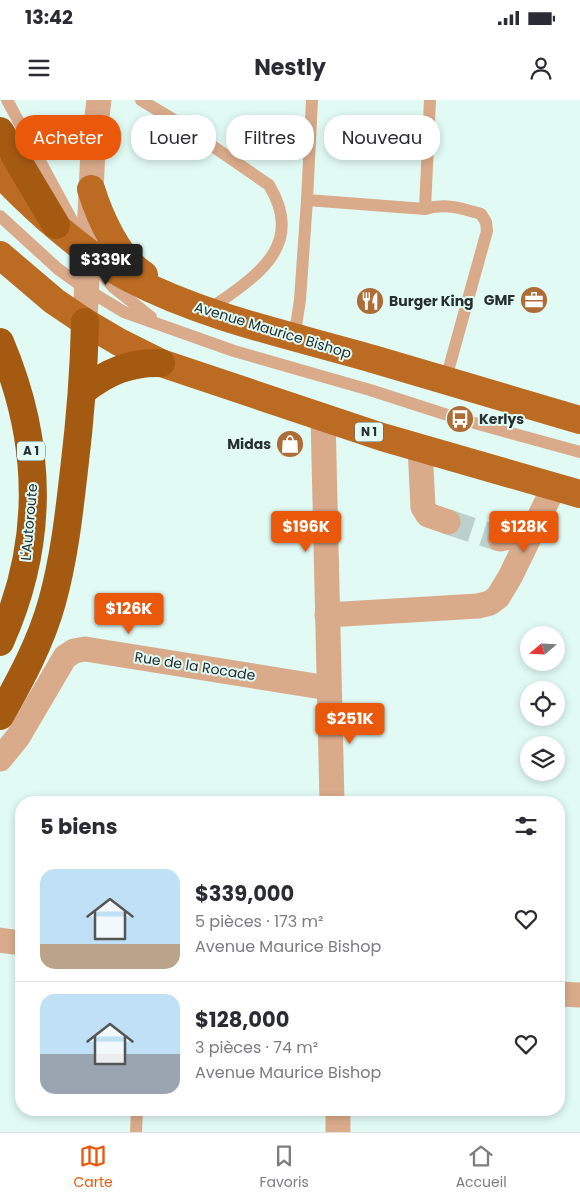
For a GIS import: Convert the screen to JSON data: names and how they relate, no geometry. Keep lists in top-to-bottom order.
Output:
{
  "streets": {
    "highway": ["A 1", "L'Autoroute"],
    "main road": ["Avenue Maurice Bishop", "N 1"],
    "street": ["Rue de la Rocade"]
  },
  "places": {
    "office": ["GMF"],
    "restaurant": ["Burger King"],
    "bus stop": ["Kerlys"],
    "shop": ["Midas"]
  },
  "north": "left",
  "page": {
    "status": "13:42",
    "header": "Nestly",
    "chip": [
      "Acheter",
      "Louer",
      "Filtres",
      "Nouveau"
    ],
    "price": [
      "$339K",
      "$196K",
      "$128K",
      "$126K",
      "$251K"
    ],
    "heading": "5 biens",
    "list": [
      {
        "name": "$339,000",
        "note": "5 pièces · 173 m² · Avenue Maurice Bishop"
      },
      {
        "name": "$128,000",
        "note": "3 pièces · 74 m² · Avenue Maurice Bishop"
      }
    ],
    "tabs": ["Carte", "Favoris", "Accueil"]
  }
}
